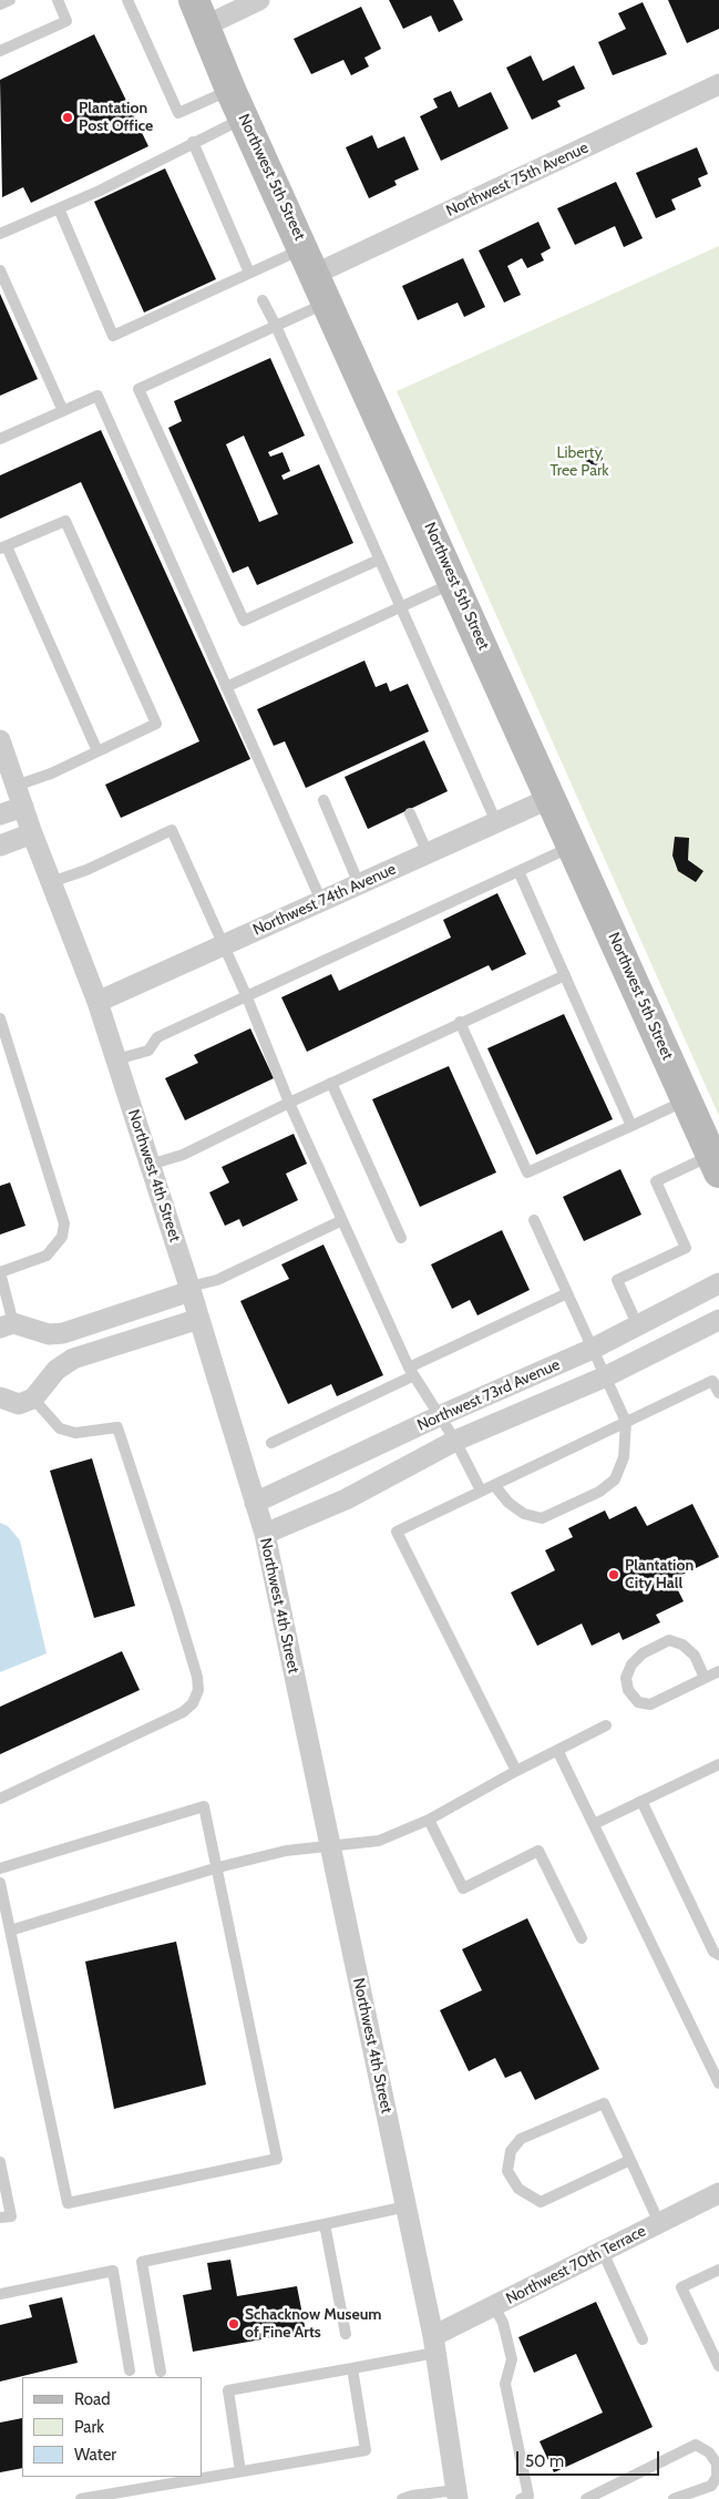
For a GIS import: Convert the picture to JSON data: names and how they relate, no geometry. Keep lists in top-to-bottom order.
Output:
{
  "streets": {
    "street": [
      "Northwest 5th Street",
      "Northwest 75th Avenue",
      "Northwest 74th Avenue",
      "Northwest 4th Street",
      "Northwest 73rd Avenue",
      "Northwest 70th Terrace"
    ]
  },
  "crossings": [
    ["Northwest 5th Street", "Northwest 75th Avenue"],
    ["Northwest 5th Street", "Northwest 74th Avenue"],
    ["Northwest 74th Avenue", "Northwest 4th Street"],
    ["Northwest 4th Street", "Northwest 73rd Avenue"],
    ["Northwest 4th Street", "Northwest 70th Terrace"]
  ],
  "parks": ["Liberty Tree Park"],
  "places": ["Plantation Post Office", "Plantation City Hall", "Schacknow Museum of Fine Arts"],
  "legend": ["Road", "Park", "Water"],
  "scale_bar": "50 m"
}
